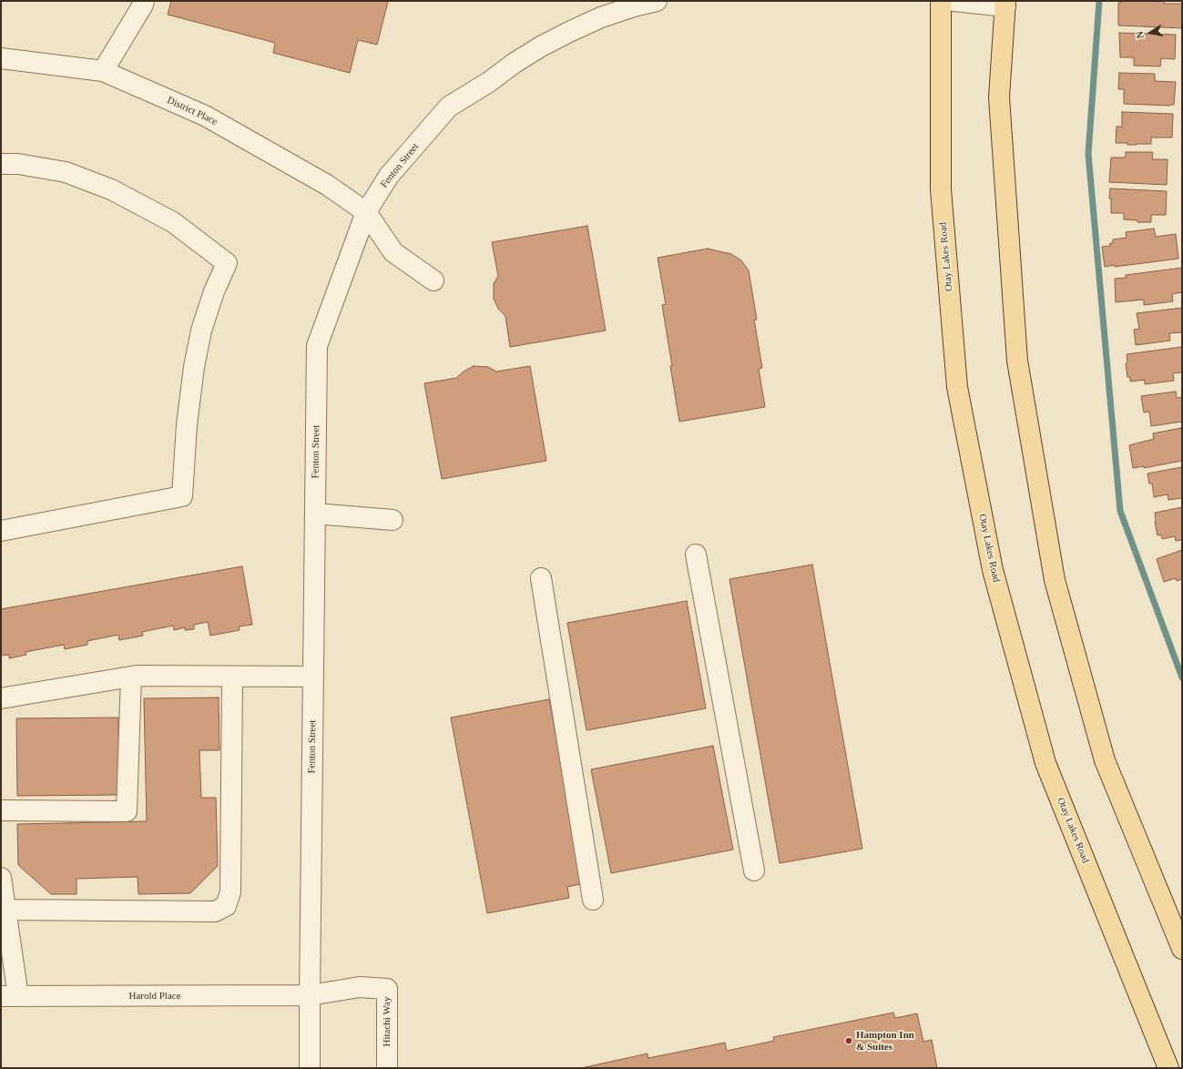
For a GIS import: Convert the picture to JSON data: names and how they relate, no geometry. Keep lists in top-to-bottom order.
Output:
{
  "streets": {
    "main road": ["Otay Lakes Road"],
    "street": [
      "District Place",
      "Fenton Street",
      "Harold Place",
      "Hitachi Way"
    ]
  },
  "crossings": [
    ["District Place", "Fenton Street"],
    ["Fenton Street", "Harold Place"],
    ["Fenton Street", "Hitachi Way"],
    ["Harold Place", "Hitachi Way"]
  ],
  "places": ["Hampton Inn & Suites"],
  "north": "left"
}
